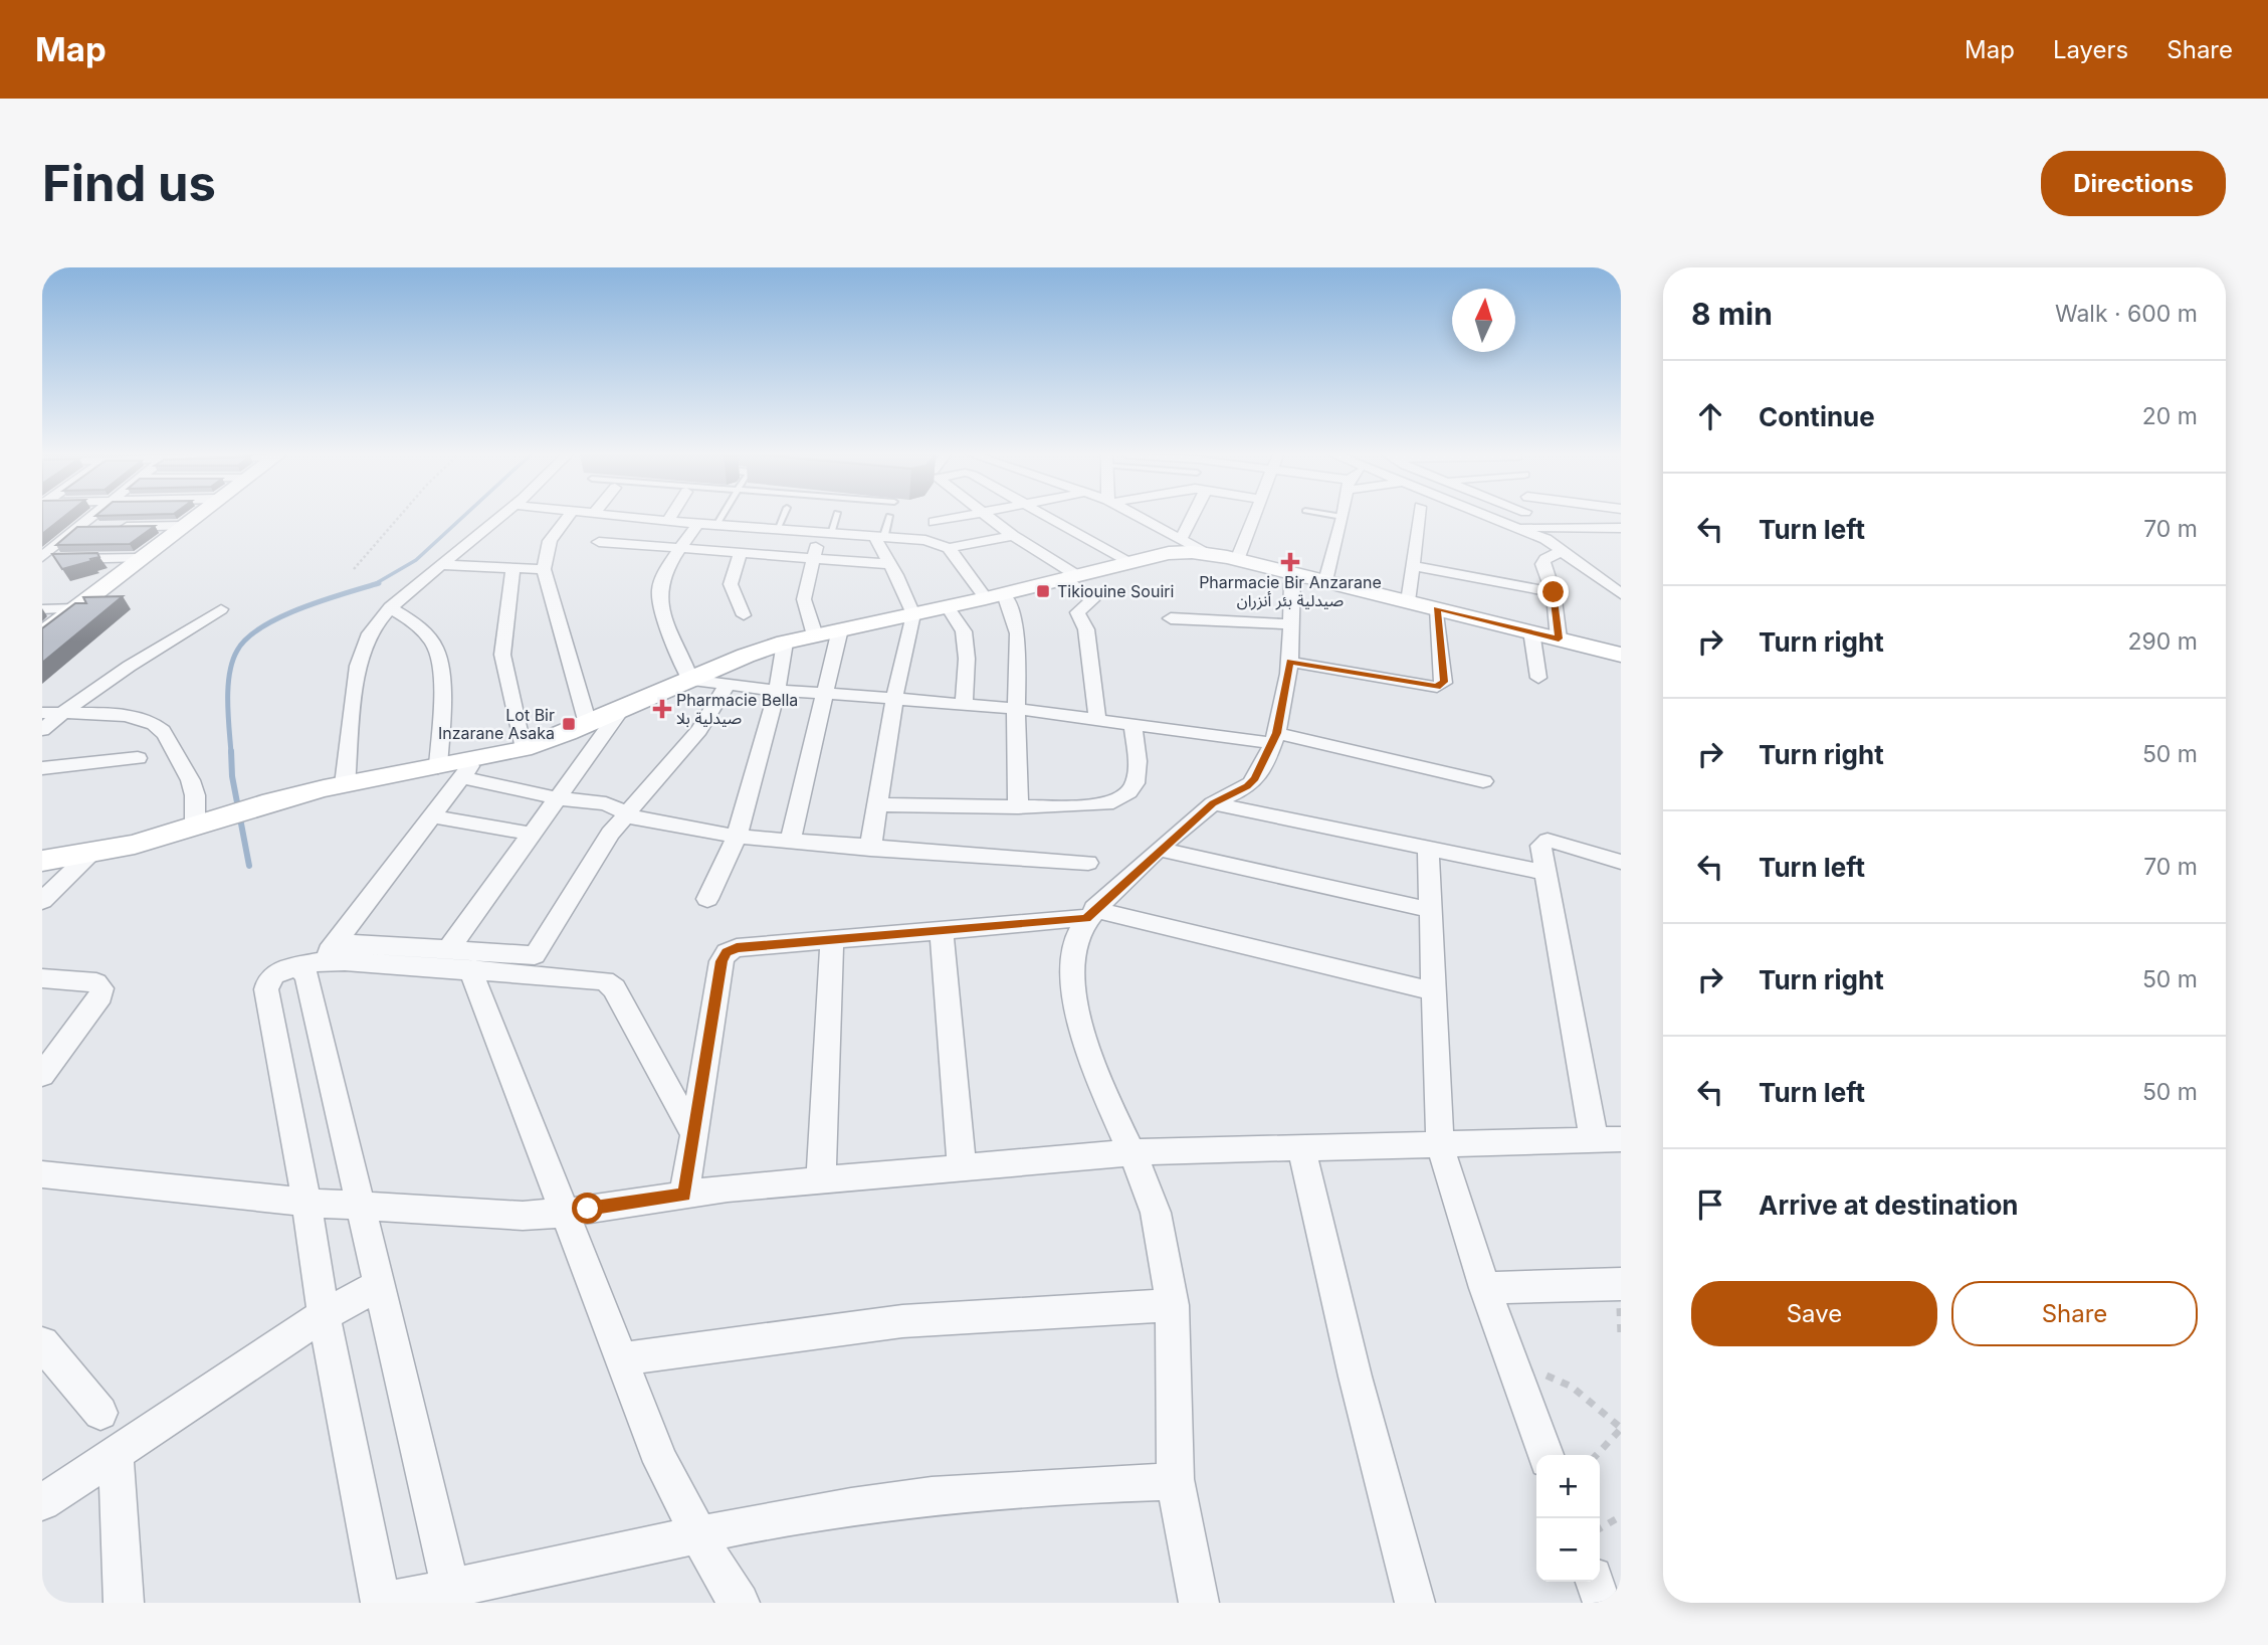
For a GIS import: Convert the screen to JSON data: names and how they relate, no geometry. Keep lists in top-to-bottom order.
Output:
{
  "places": {
    "health": ["Pharmacie Bir Anzarane صيدلية بئر أنزران", "Pharmacie Bella صيدلية بلا"],
    "transit": ["Tikiouine Souiri", "Lot Bir Inzarane Asaka"]
  },
  "north": "top",
  "page": {
    "header": "Map",
    "nav": ["Map", "Layers", "Share"],
    "buttons": [
      "Directions",
      ["Save", "Share"]
    ],
    "title": "Find us",
    "heading": ["8 min", "Walk · 600 m"],
    "list": [
      ["Continue", "20 m"],
      ["Turn left", "70 m"],
      ["Turn right", "290 m"],
      ["Turn right", "50 m"],
      ["Turn left", "70 m"],
      ["Turn right", "50 m"],
      ["Turn left", "50 m"],
      "Arrive at destination"
    ],
    "map_buttons": ["+", "−"]
  }
}
